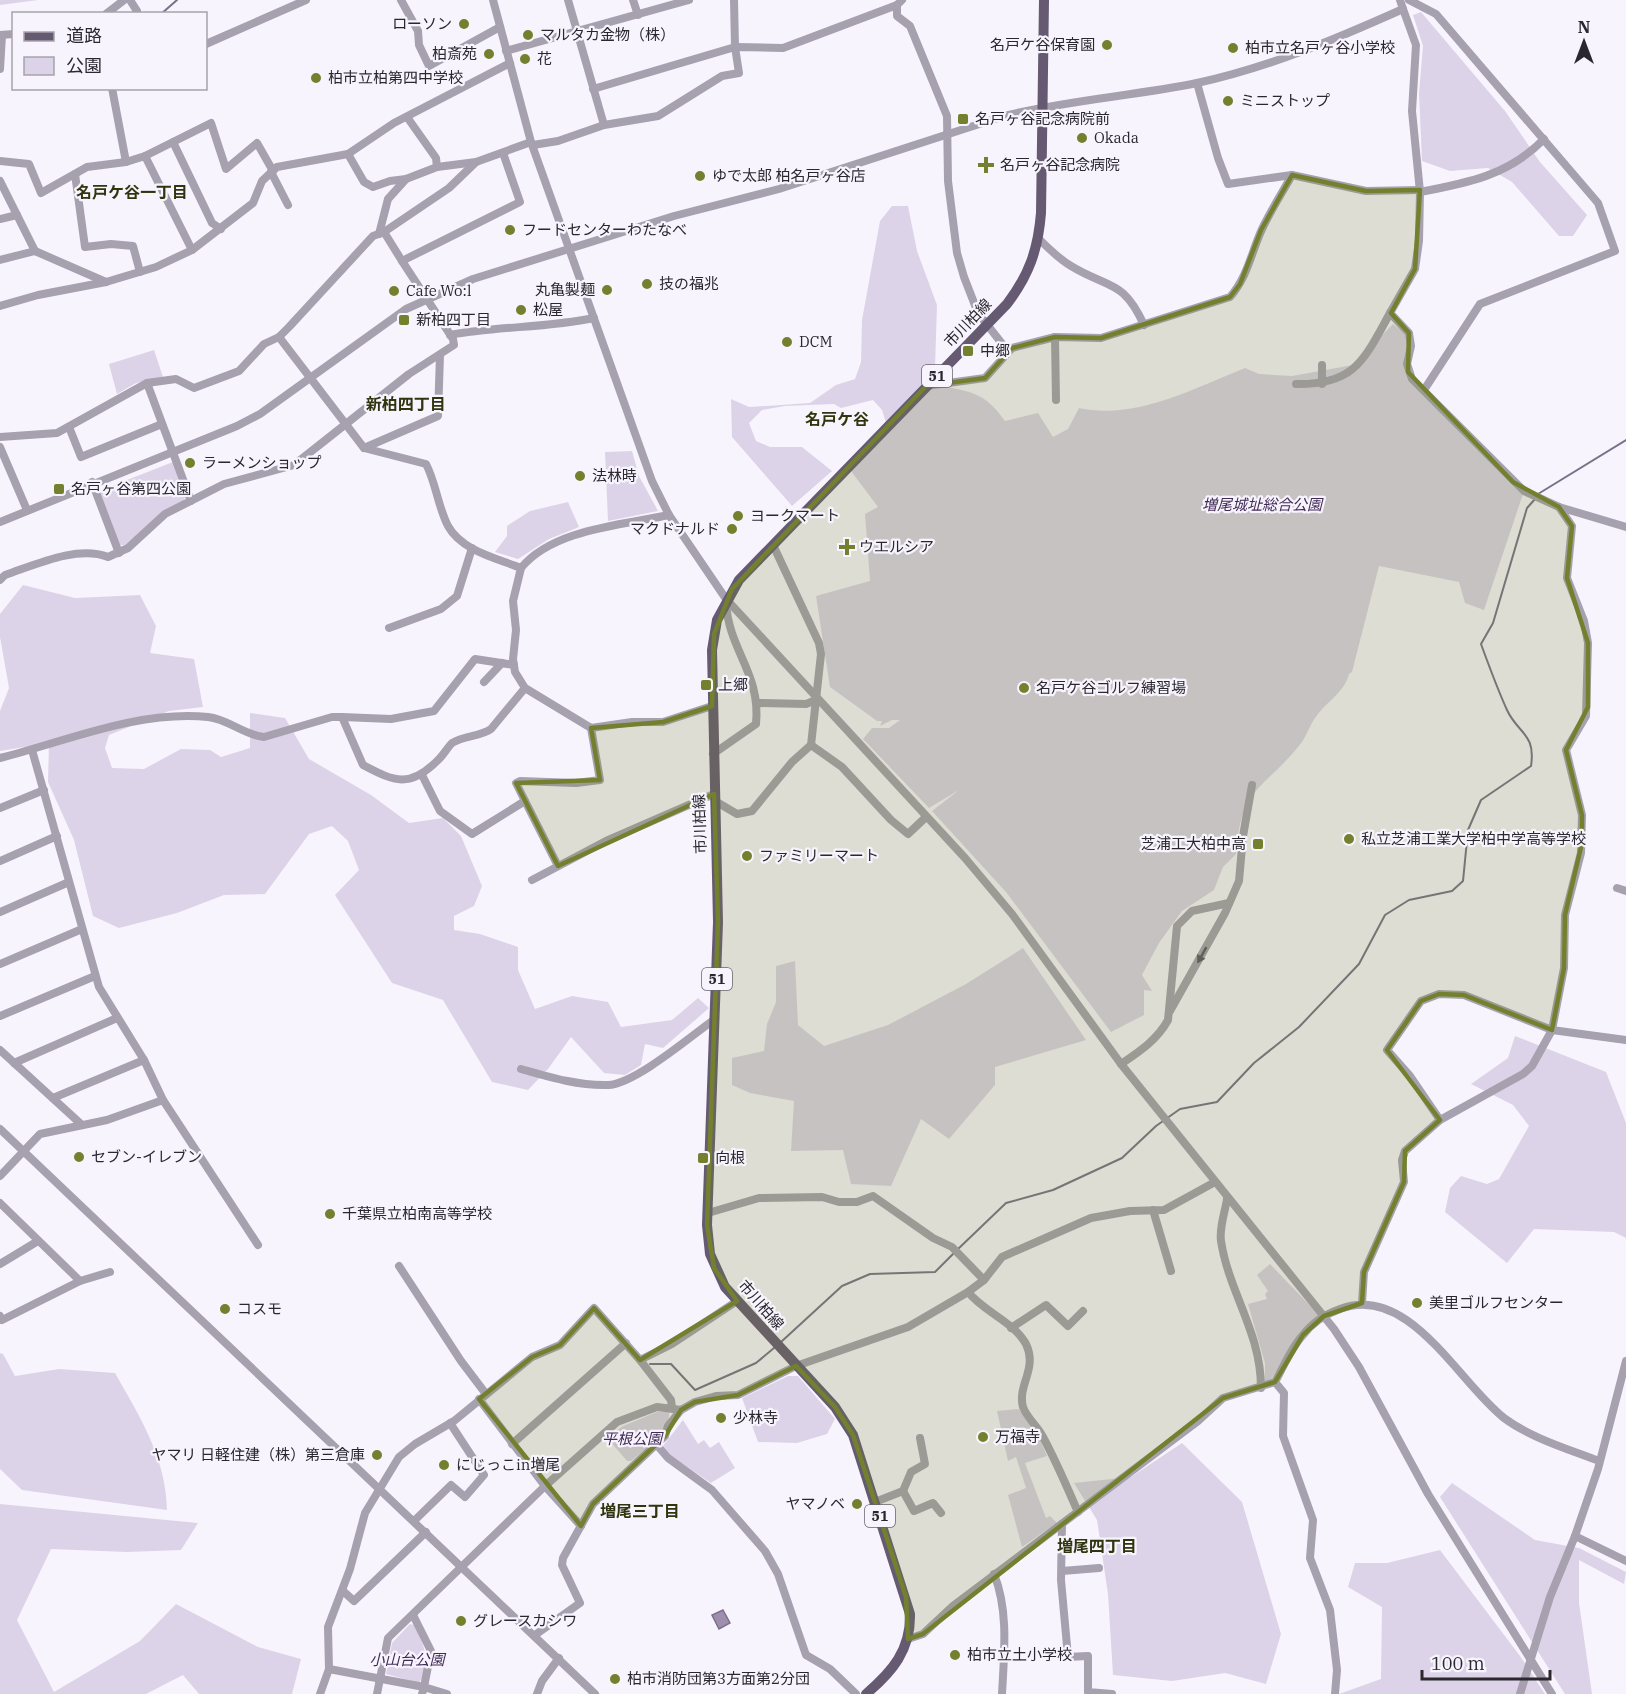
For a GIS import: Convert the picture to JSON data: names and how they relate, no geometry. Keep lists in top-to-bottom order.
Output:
{
  "streets": {
    "main road": ["市川柏線", "51"]
  },
  "districts": [
    "名戸ケ谷一丁目",
    "新柏四丁目",
    "名戸ケ谷",
    "増尾三丁目",
    "増尾四丁目"
  ],
  "parks": ["増尾城址総合公園", "平根公園", "小山台公園"],
  "places": {
    "other": [
      "ローソン",
      "マルタカ金物（株）",
      "名戸ケ谷保育園",
      "柏市立名戸ヶ谷小学校",
      "柏斎苑",
      "花",
      "柏市立柏第四中学校",
      "ミニストップ",
      "Okada",
      "ゆで太郎 柏名戸ヶ谷店",
      "フードセンターわたなべ",
      "技の福兆",
      "丸亀製麺",
      "Cafe Wo:l",
      "松屋",
      "DCM",
      "ラーメンショップ",
      "法林時",
      "ヨークマート",
      "マクドナルド",
      "名戸ケ谷ゴルフ練習場",
      "私立芝浦工業大学柏中学高等学校",
      "ファミリーマート",
      "セブン-イレブン",
      "千葉県立柏南高等学校",
      "美里ゴルフセンター",
      "コスモ",
      "少林寺",
      "万福寺",
      "ヤマリ 日軽住建（株）第三倉庫",
      "にじっこin増尾",
      "ヤマノベ",
      "グレースカシワ",
      "柏市立土小学校",
      "柏市消防団第3方面第2分団"
    ],
    "transit": [
      "名戸ヶ谷記念病院前",
      "新柏四丁目",
      "中郷",
      "名戸ヶ谷第四公園",
      "上郷",
      "芝浦工大柏中高",
      "向根"
    ],
    "health": ["名戸ヶ谷記念病院", "ウエルシア"]
  },
  "legend": ["道路", "公園"],
  "scale_bar": "100 m",
  "north": "top"
}
